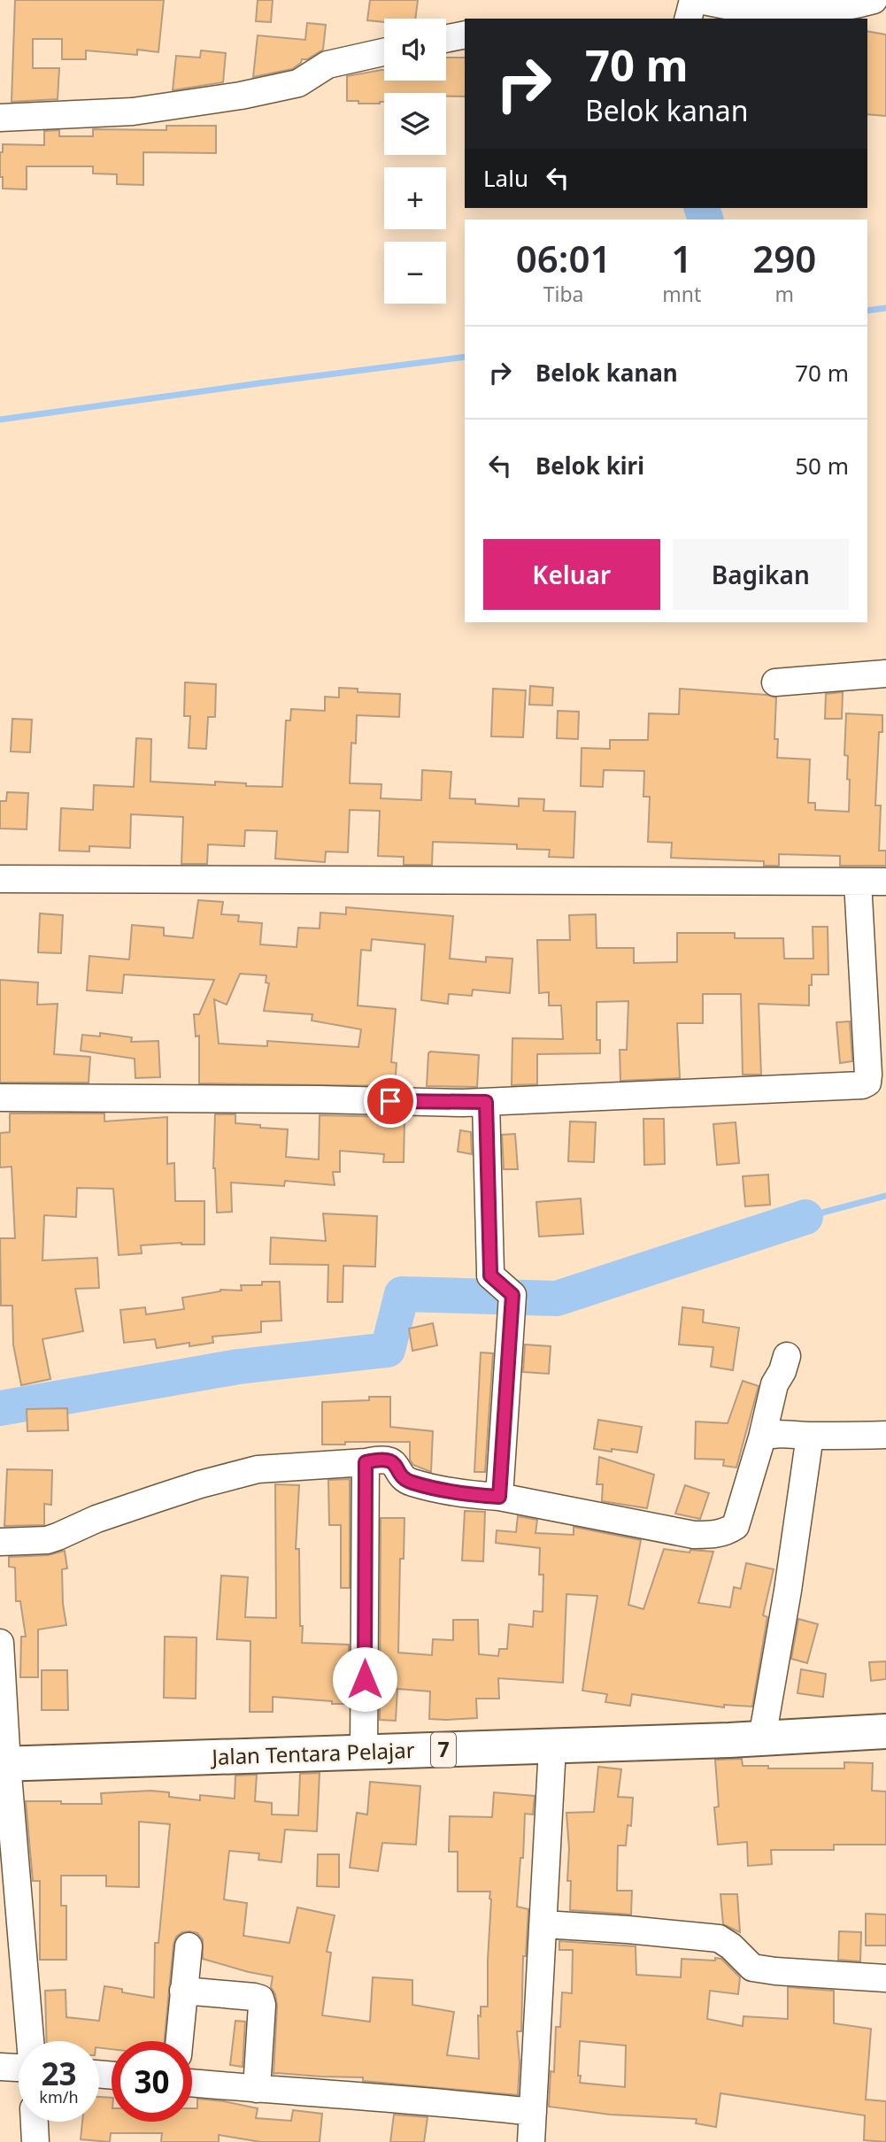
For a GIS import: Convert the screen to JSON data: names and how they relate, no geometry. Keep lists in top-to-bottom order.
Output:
{
  "streets": {
    "highway": ["7", "Jalan Tentara Pelajar"]
  },
  "page": {
    "map_buttons": ["+", "−"],
    "turn": ["70 m", "Belok kanan"],
    "then": "Lalu",
    "eta": [
      "06:01",
      "Tiba",
      "1",
      "mnt",
      "290",
      "m"
    ],
    "list": [
      {
        "name": "Belok kanan",
        "value": "70 m"
      },
      {
        "name": "Belok kiri",
        "value": "50 m"
      }
    ],
    "buttons": ["Keluar", "Bagikan"],
    "speed": "23 km/h",
    "limit": "30"
  }
}
